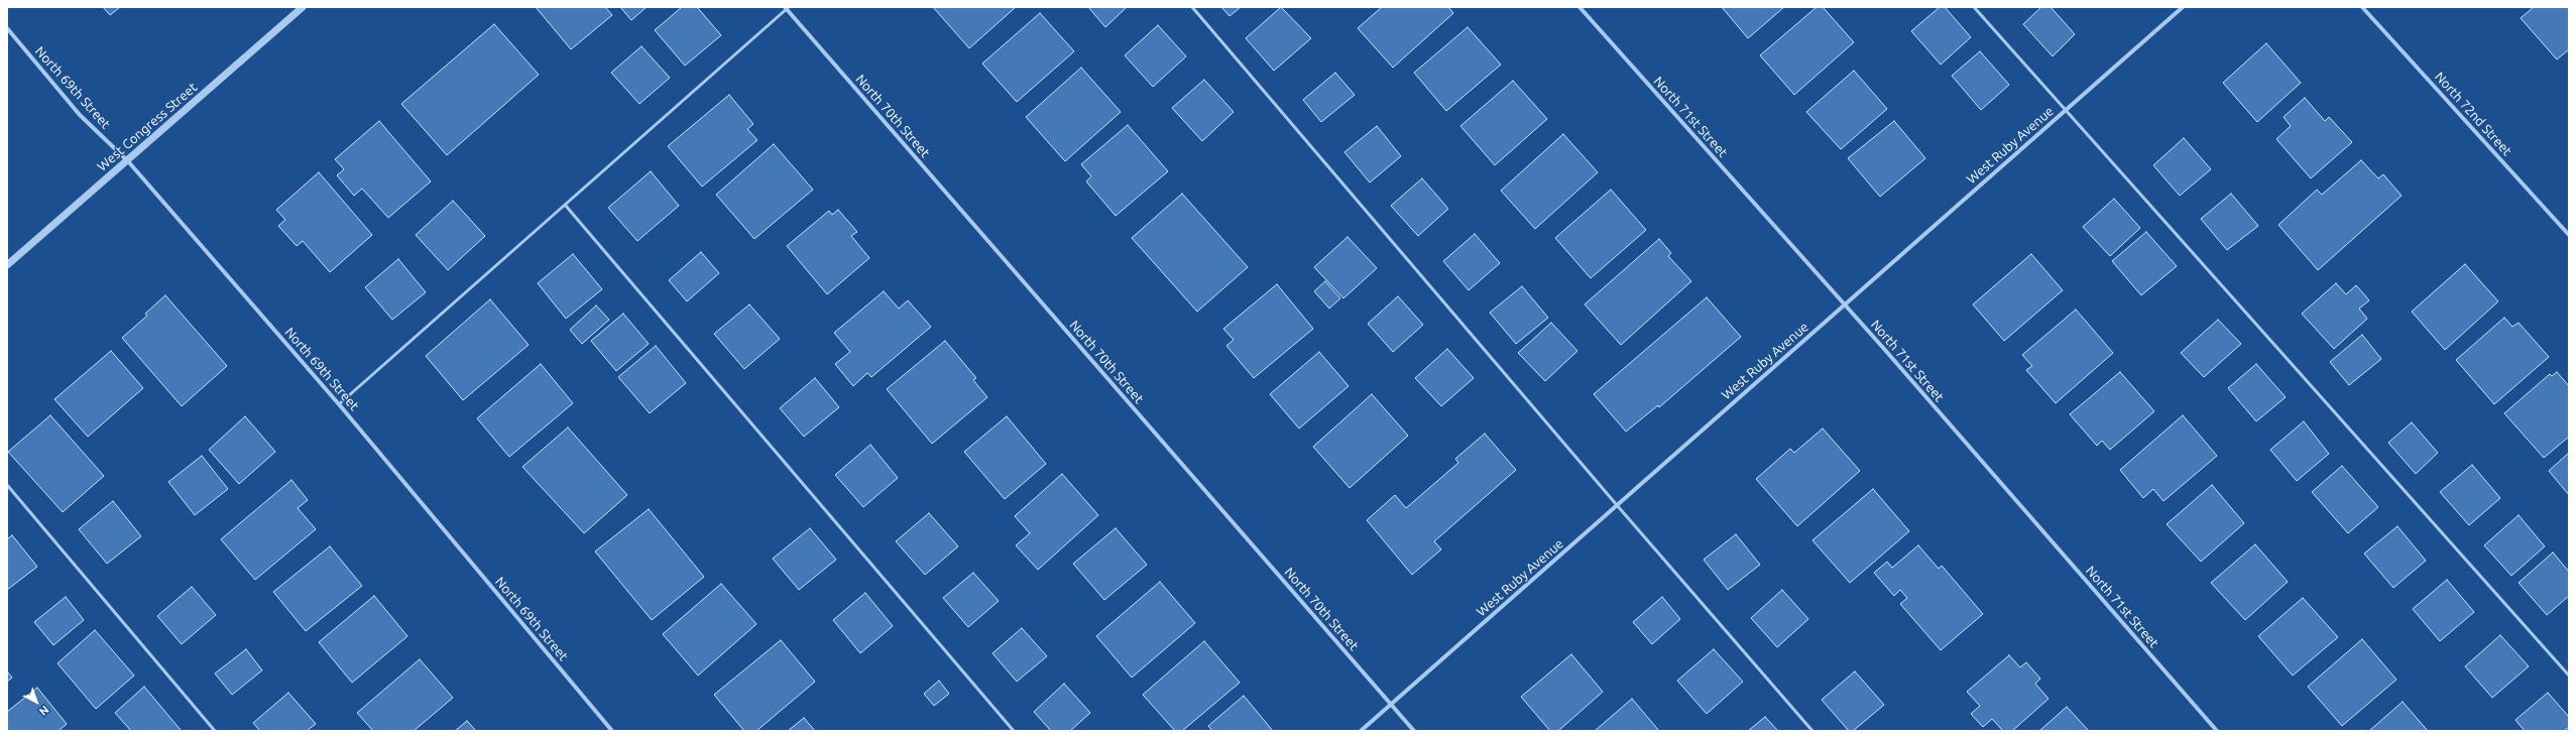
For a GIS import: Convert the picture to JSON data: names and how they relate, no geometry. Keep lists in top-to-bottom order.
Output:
{
  "streets": {
    "street": [
      "North 69th Street",
      "North 72nd Street",
      "North 70th Street",
      "North 71st Street",
      "West Congress Street",
      "West Ruby Avenue"
    ]
  },
  "crossings": [
    ["North 69th Street", "West Congress Street"],
    ["North 70th Street", "West Ruby Avenue"],
    ["North 71st Street", "West Ruby Avenue"]
  ],
  "north": "bottom right"
}
